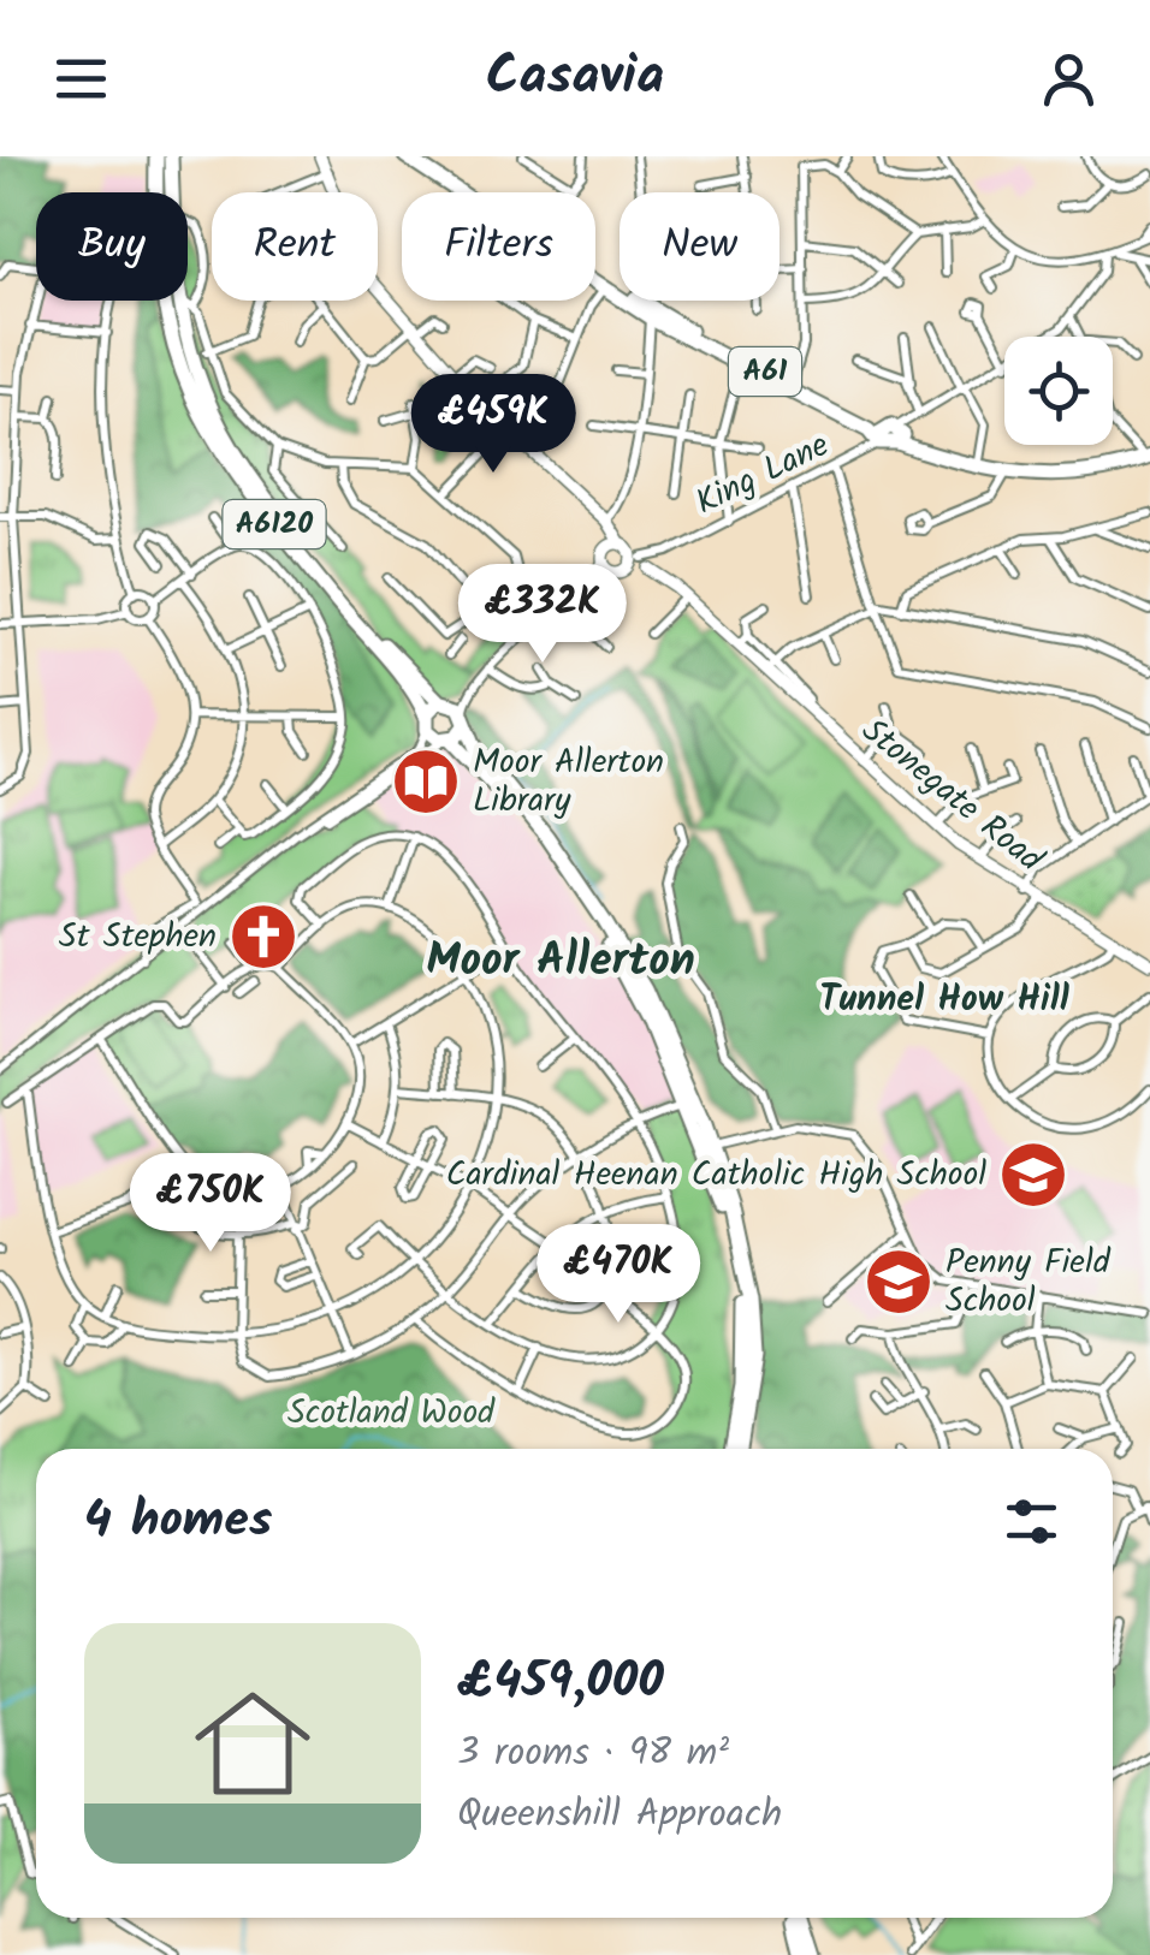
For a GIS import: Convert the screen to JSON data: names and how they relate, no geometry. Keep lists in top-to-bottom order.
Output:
{
  "streets": {
    "highway": ["A61", "A6120"],
    "main road": ["Stonegate Road"],
    "street": ["King Lane"]
  },
  "crossings": [
    ["A61", "King Lane"],
    ["King Lane", "Stonegate Road"]
  ],
  "districts": ["Moor Allerton", "Tunnel How Hill"],
  "parks": ["Scotland Wood"],
  "places": {
    "library": ["Moor Allerton Library"],
    "church": ["St Stephen"],
    "school or university": ["Cardinal Heenan Catholic High School", "Penny Field School"]
  },
  "page": {
    "header": "Casavia",
    "chip": [
      "Buy",
      "Rent",
      "Filters",
      "New"
    ],
    "price": [
      "£459K",
      "£332K",
      "£750K",
      "£470K"
    ],
    "heading": "4 homes",
    "list": [
      {
        "name": "£459,000",
        "note": "3 rooms · 98 m² · Queenshill Approach"
      }
    ]
  }
}
